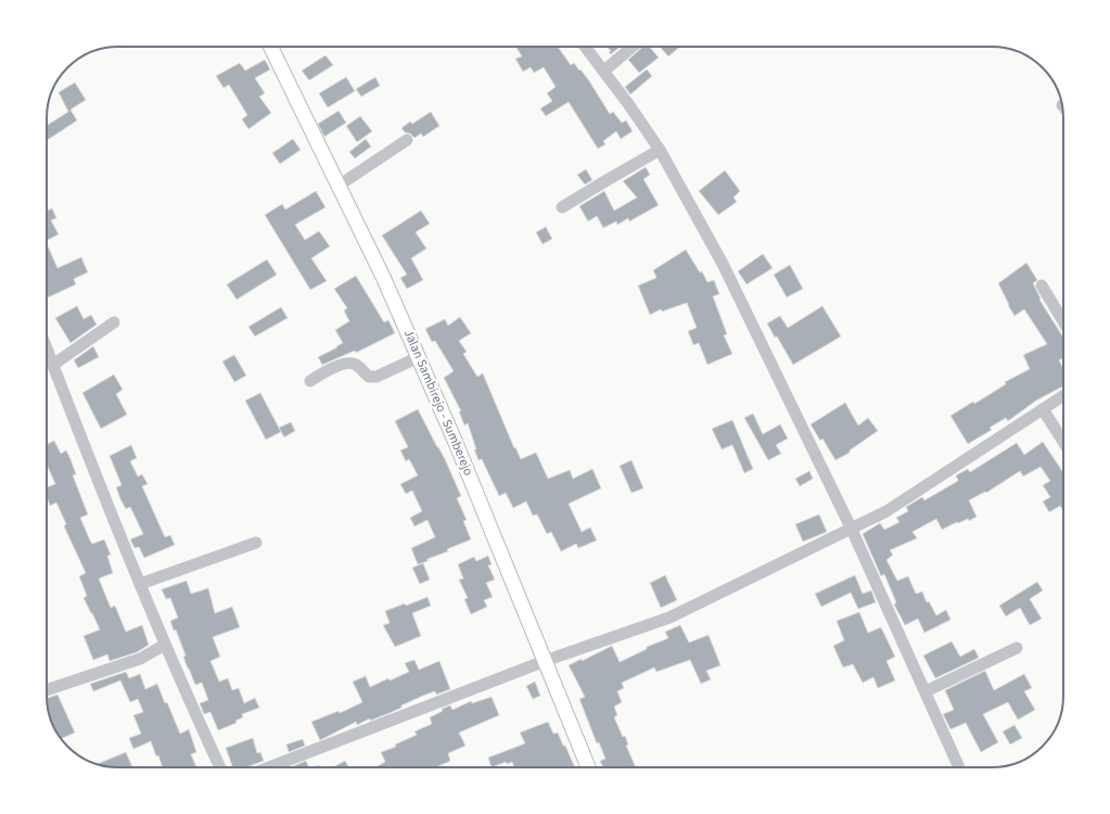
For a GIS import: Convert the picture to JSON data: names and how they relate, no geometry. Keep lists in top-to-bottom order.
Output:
{
  "streets": {
    "main road": ["Jalan Sambirejo - Sumberejo"]
  }
}
